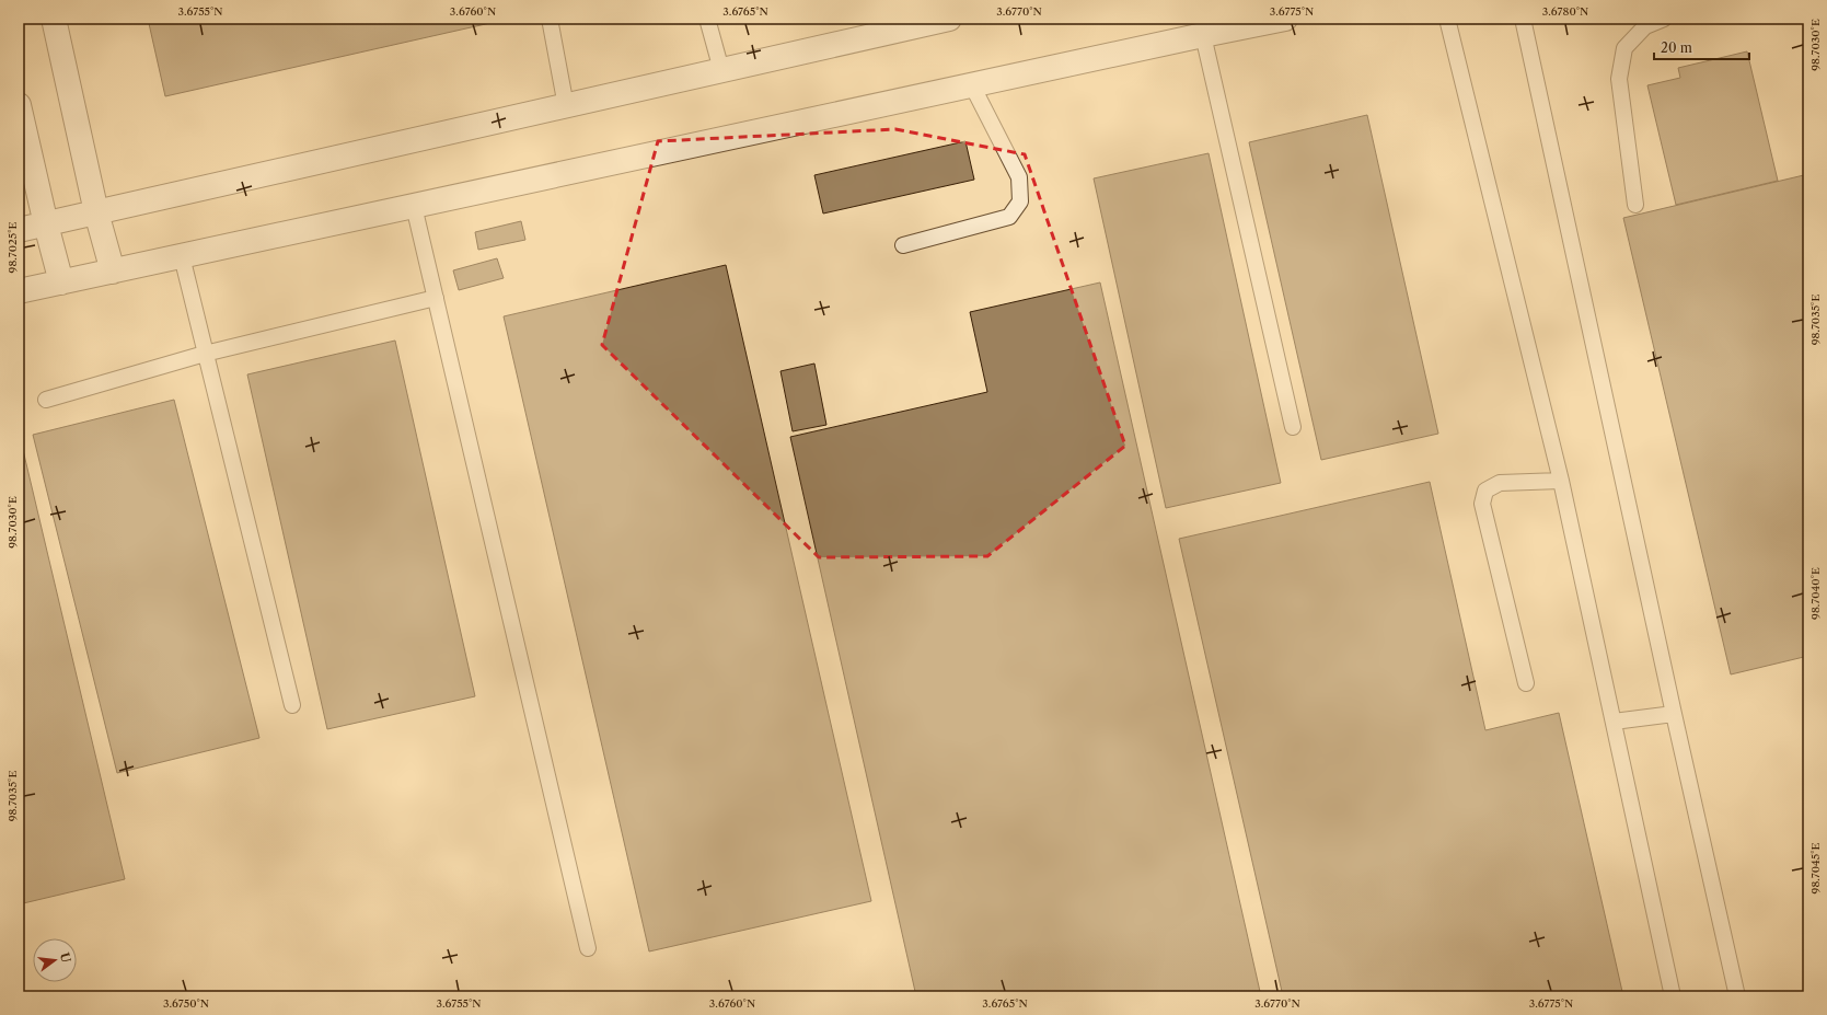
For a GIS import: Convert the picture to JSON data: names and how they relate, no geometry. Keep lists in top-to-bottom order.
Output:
{
  "scale_bar": "20 m",
  "north": "right",
  "coordinates": [
    "3.6755°N",
    "3.6760°N",
    "3.6765°N",
    "3.6770°N",
    "3.6775°N",
    "3.6780°N",
    "98.7030°E",
    "98.7025°E",
    "98.7035°E",
    "98.7040°E",
    "98.7045°E",
    "3.6750°N"
  ]
}
